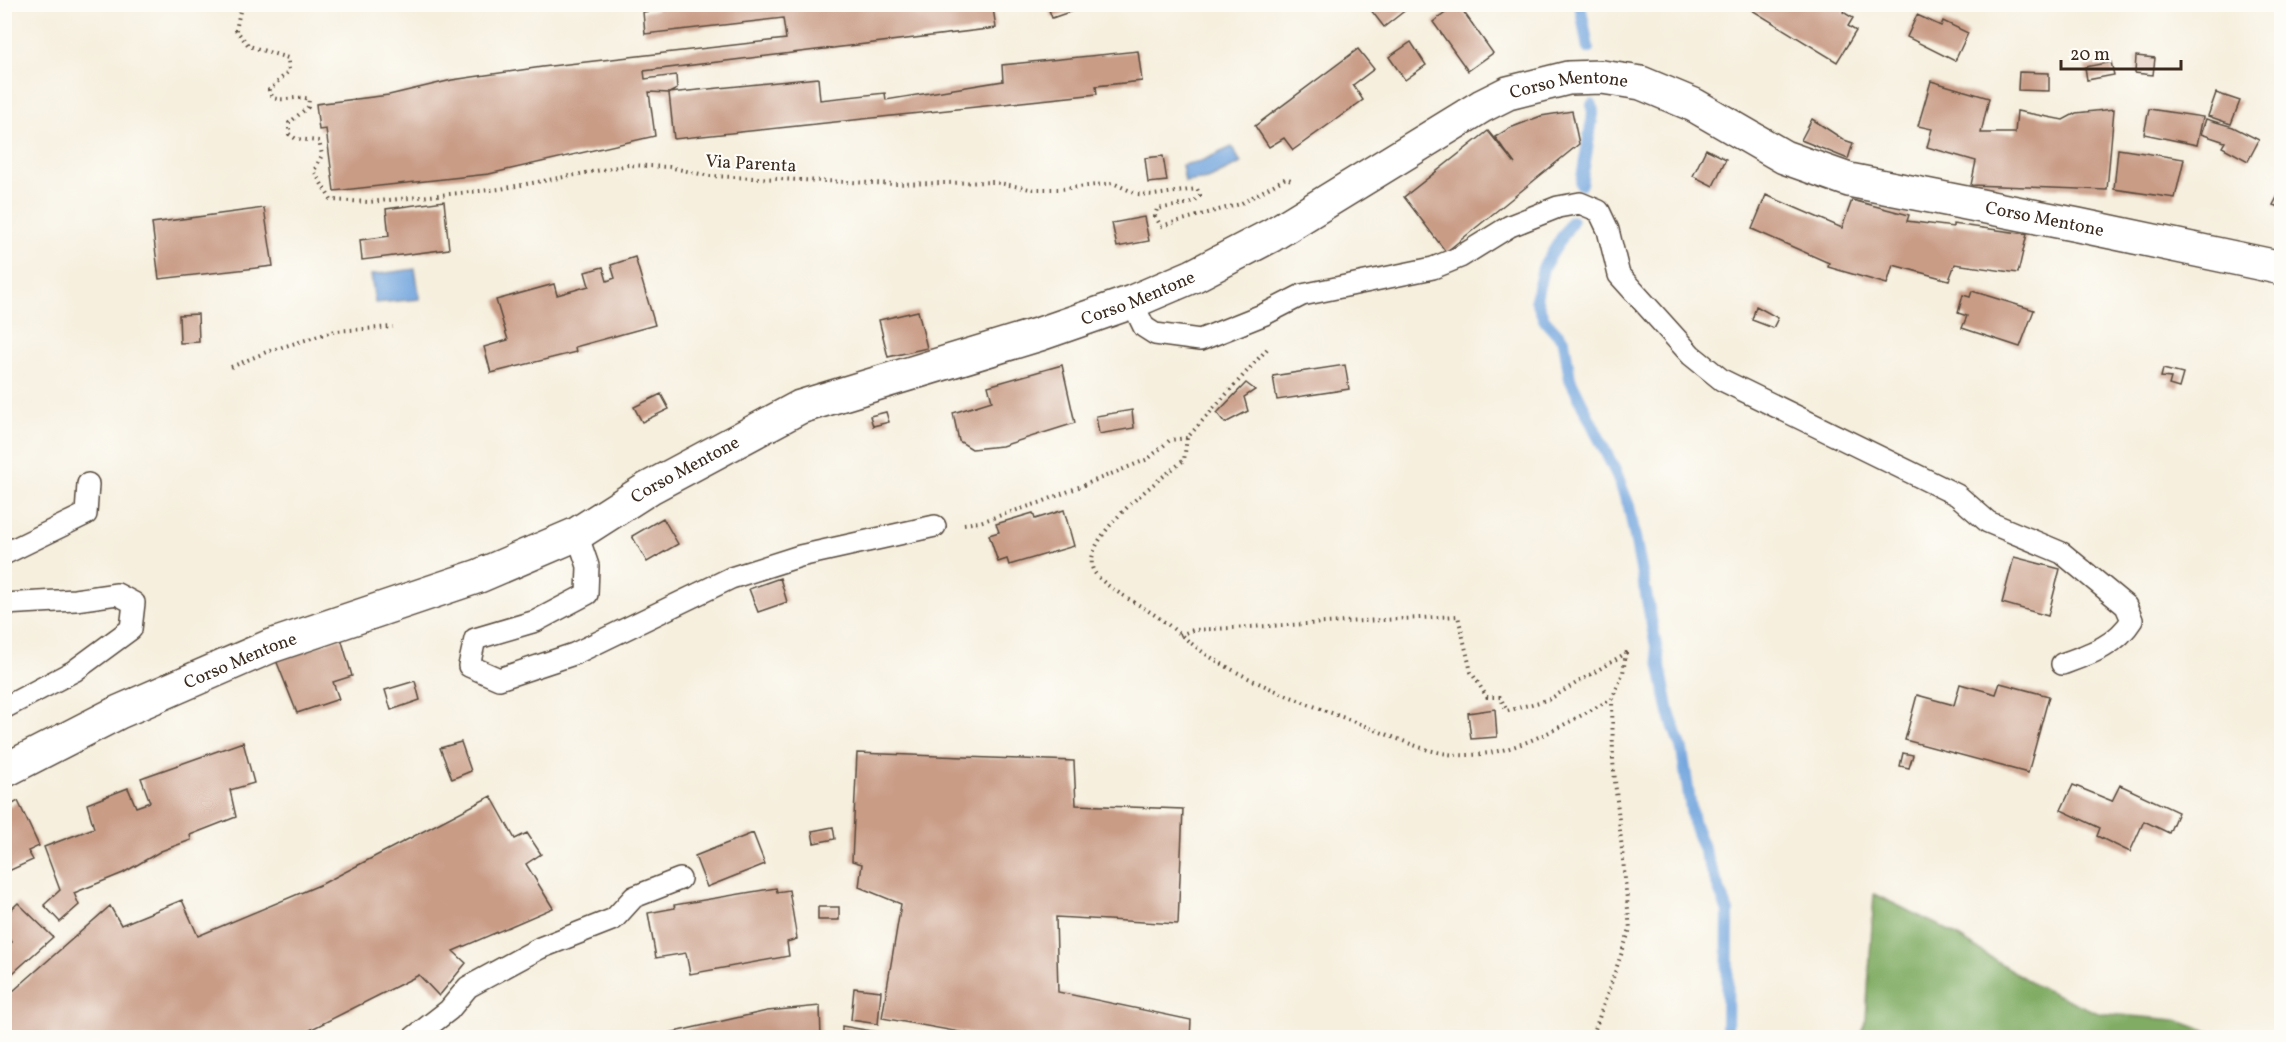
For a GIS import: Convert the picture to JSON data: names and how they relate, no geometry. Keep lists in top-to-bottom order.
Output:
{
  "streets": {
    "main road": ["Corso Mentone"],
    "path": ["Via Parenta"]
  },
  "scale_bar": "20 m"
}
